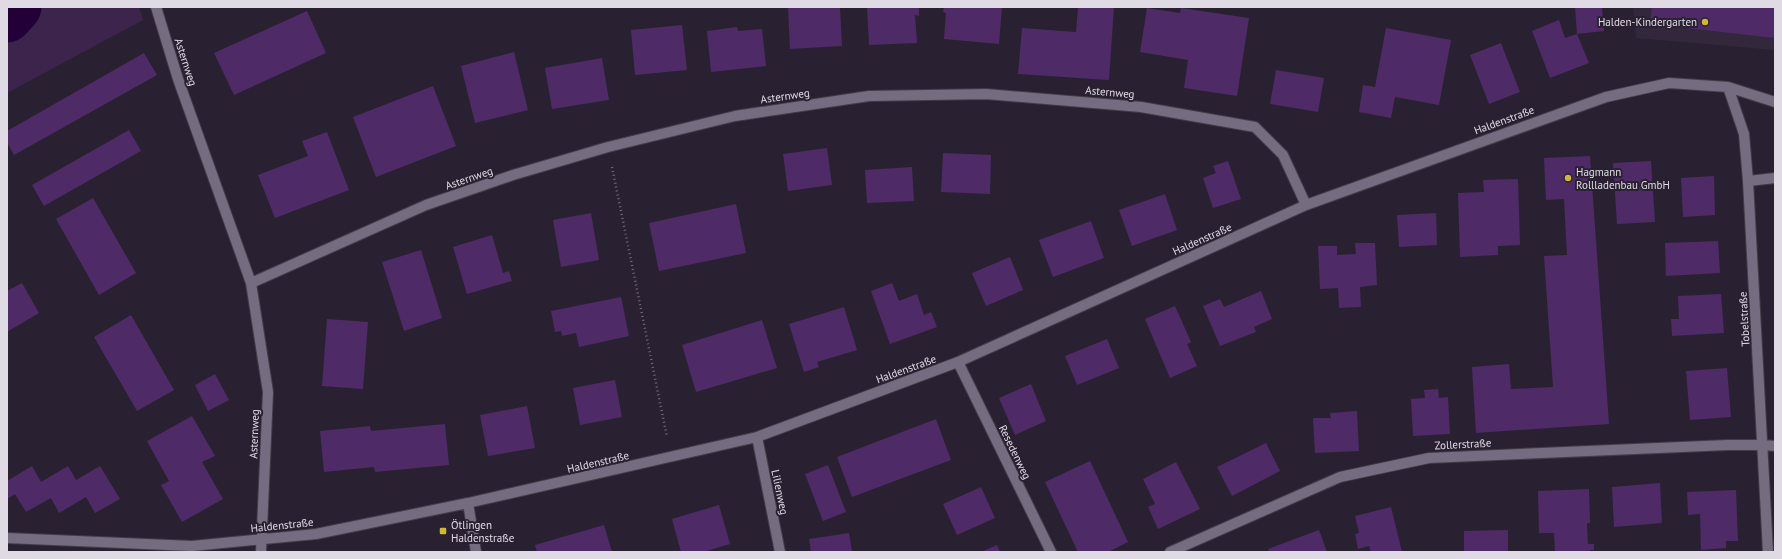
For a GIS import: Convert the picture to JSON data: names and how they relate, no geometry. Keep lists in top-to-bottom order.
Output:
{
  "streets": {
    "street": [
      "Asternweg",
      "Haldenstraße",
      "Tobelstraße",
      "Zollerstraße",
      "Resedenweg",
      "Lilienweg"
    ]
  },
  "crossings": [
    ["Asternweg", "Haldenstraße"],
    ["Haldenstraße", "Tobelstraße"],
    ["Haldenstraße", "Resedenweg"],
    ["Haldenstraße", "Lilienweg"],
    ["Tobelstraße", "Zollerstraße"]
  ],
  "places": {
    "other": ["Halden-Kindergarten", "Hagmann Rollladenbau GmbH"],
    "transit": ["Ötlingen Haldenstraße"]
  }
}
